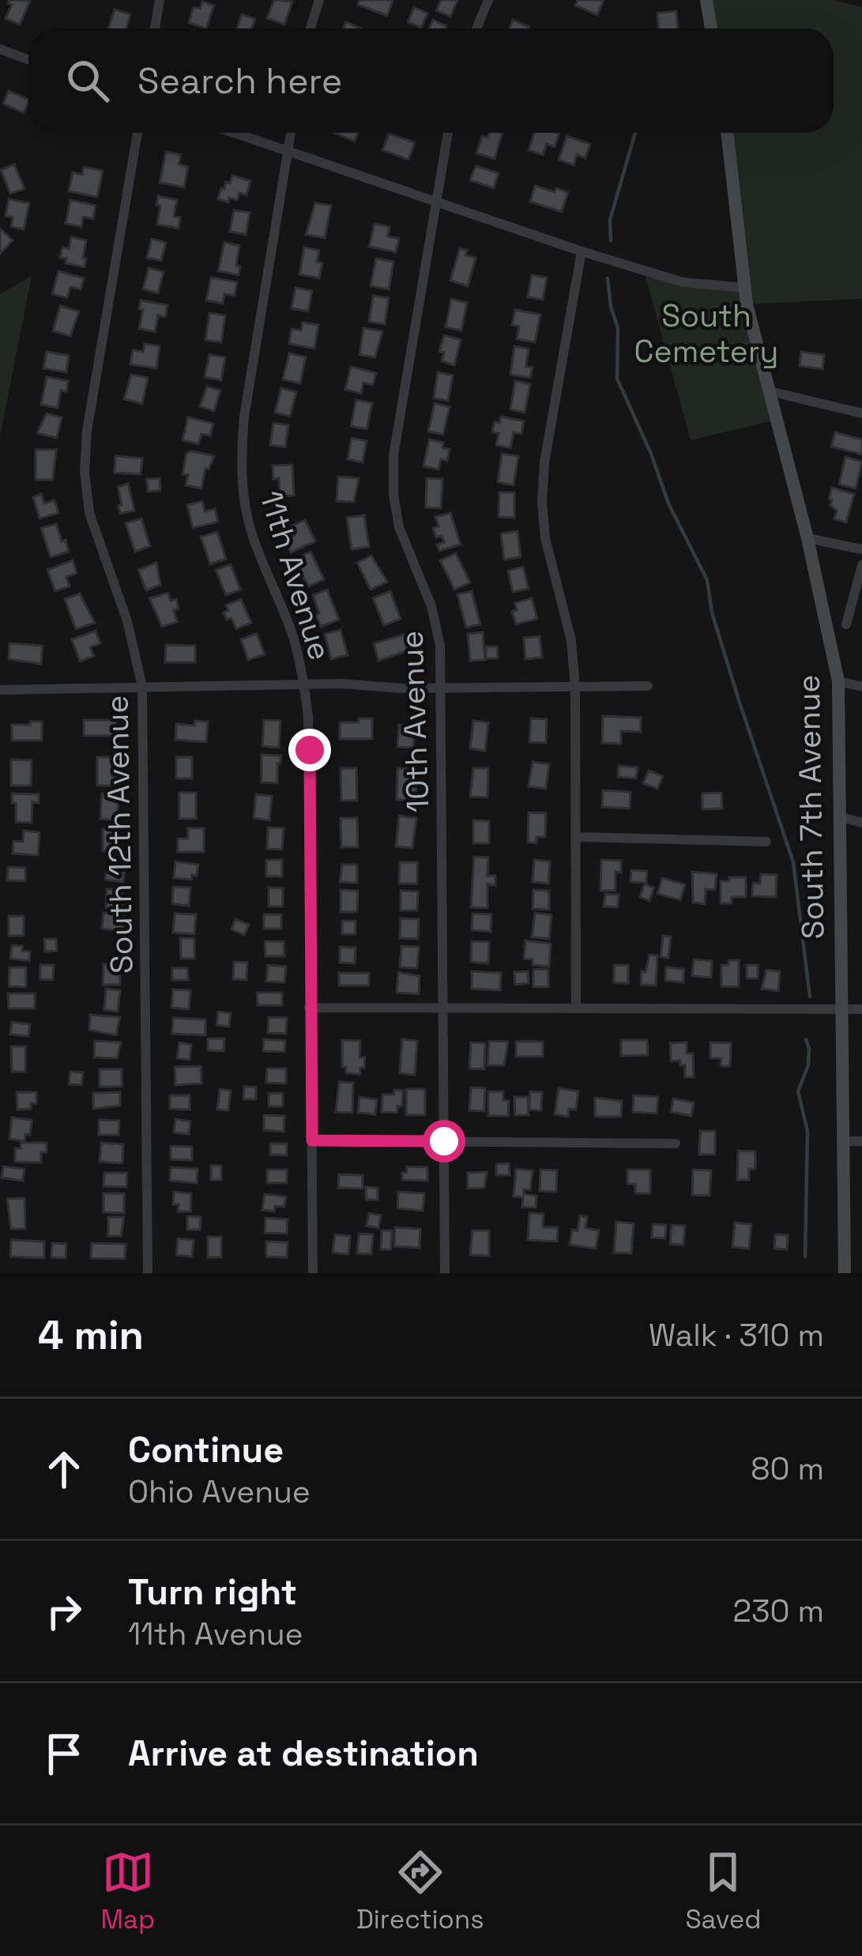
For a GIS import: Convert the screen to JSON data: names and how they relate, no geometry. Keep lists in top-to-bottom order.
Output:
{
  "streets": {
    "street": [
      "11th Avenue",
      "10th Avenue",
      "South 7th Avenue",
      "South 12th Avenue"
    ]
  },
  "parks": ["South Cemetery"],
  "page": {
    "search": "Search here",
    "heading": ["4 min", "Walk · 310 m"],
    "list": [
      ["Continue", "Ohio Avenue", "80 m"],
      ["Turn right", "11th Avenue", "230 m"],
      "Arrive at destination"
    ],
    "nav": ["Map", "Directions", "Saved"]
  }
}
